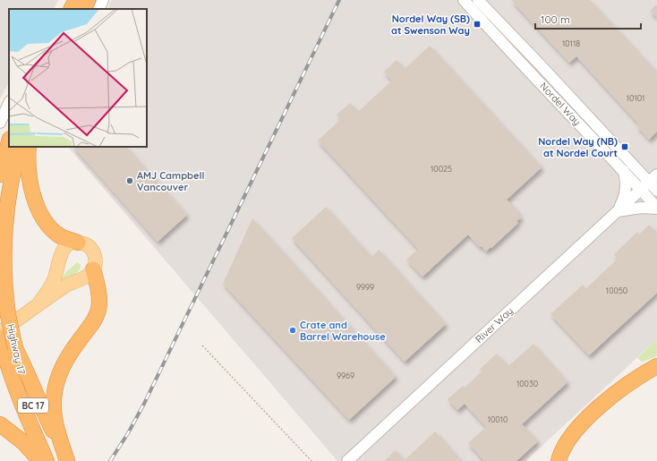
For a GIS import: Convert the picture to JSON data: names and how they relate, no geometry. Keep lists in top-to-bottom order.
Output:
{
  "streets": {
    "highway": ["Highway 17", "BC 17"],
    "street": ["Nordel Way", "River Way"]
  },
  "crossings": [
    ["Nordel Way", "River Way"]
  ],
  "places": {
    "transit": ["Nordel Way (SB) at Swenson Way", "Nordel Way (NB) at Nordel Court"],
    "other": ["AMJ Campbell Vancouver", "Crate and Barrel Warehouse"]
  },
  "house_numbers": [
    "10118",
    "10101",
    "10025",
    "9999",
    "10050",
    "9969",
    "10030",
    "10010"
  ],
  "scale_bar": "100 m"
}
